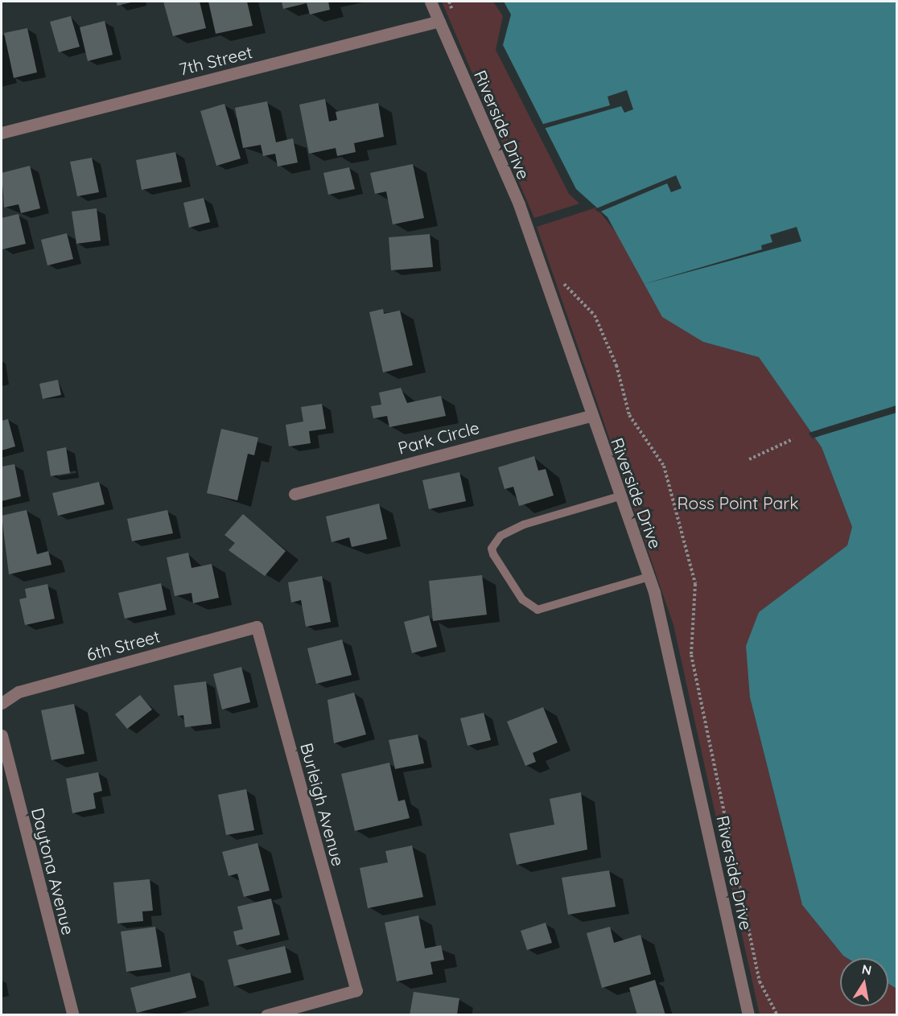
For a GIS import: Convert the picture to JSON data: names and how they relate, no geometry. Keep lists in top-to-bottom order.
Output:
{
  "streets": {
    "street": [
      "7th Street",
      "Riverside Drive",
      "Park Circle",
      "6th Street",
      "Burleigh Avenue",
      "Daytona Avenue"
    ]
  },
  "crossings": [
    ["7th Street", "Riverside Drive"],
    ["Riverside Drive", "Park Circle"],
    ["6th Street", "Burleigh Avenue"]
  ],
  "parks": ["Ross Point Park"],
  "north": "top"
}
